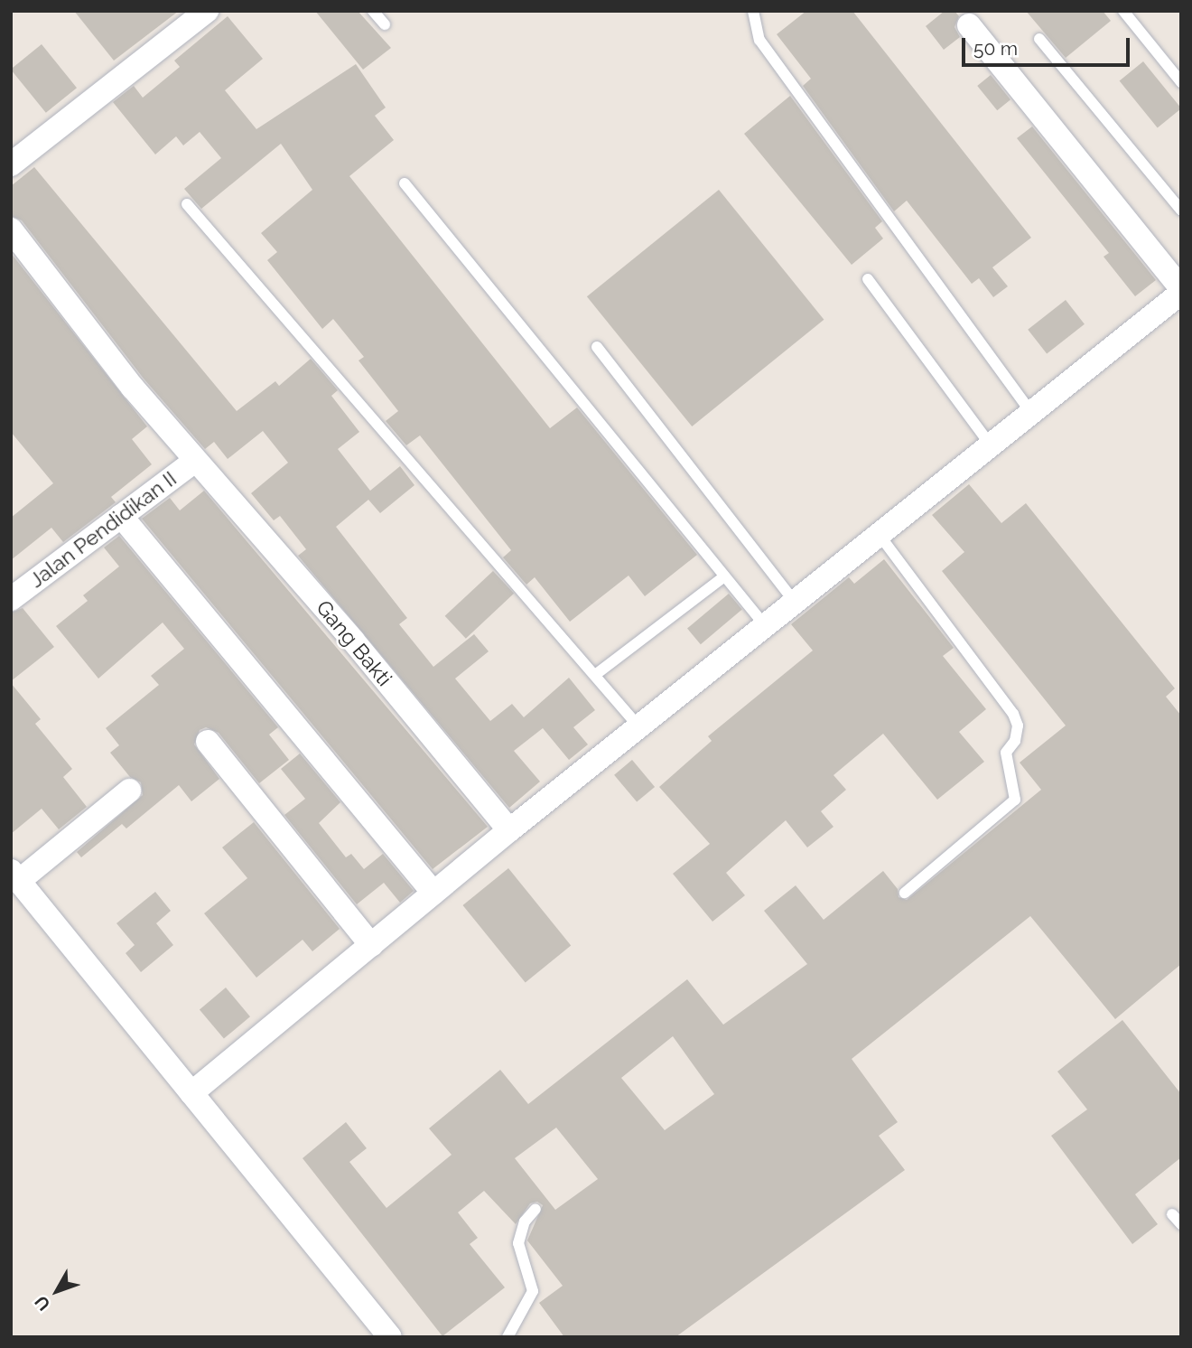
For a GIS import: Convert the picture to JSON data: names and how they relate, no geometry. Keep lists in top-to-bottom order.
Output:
{
  "streets": {
    "street": ["Jalan Pendidikan II", "Gang Bakti"]
  },
  "crossings": [
    ["Jalan Pendidikan II", "Gang Bakti"]
  ],
  "scale_bar": "50 m",
  "north": "bottom left"
}
